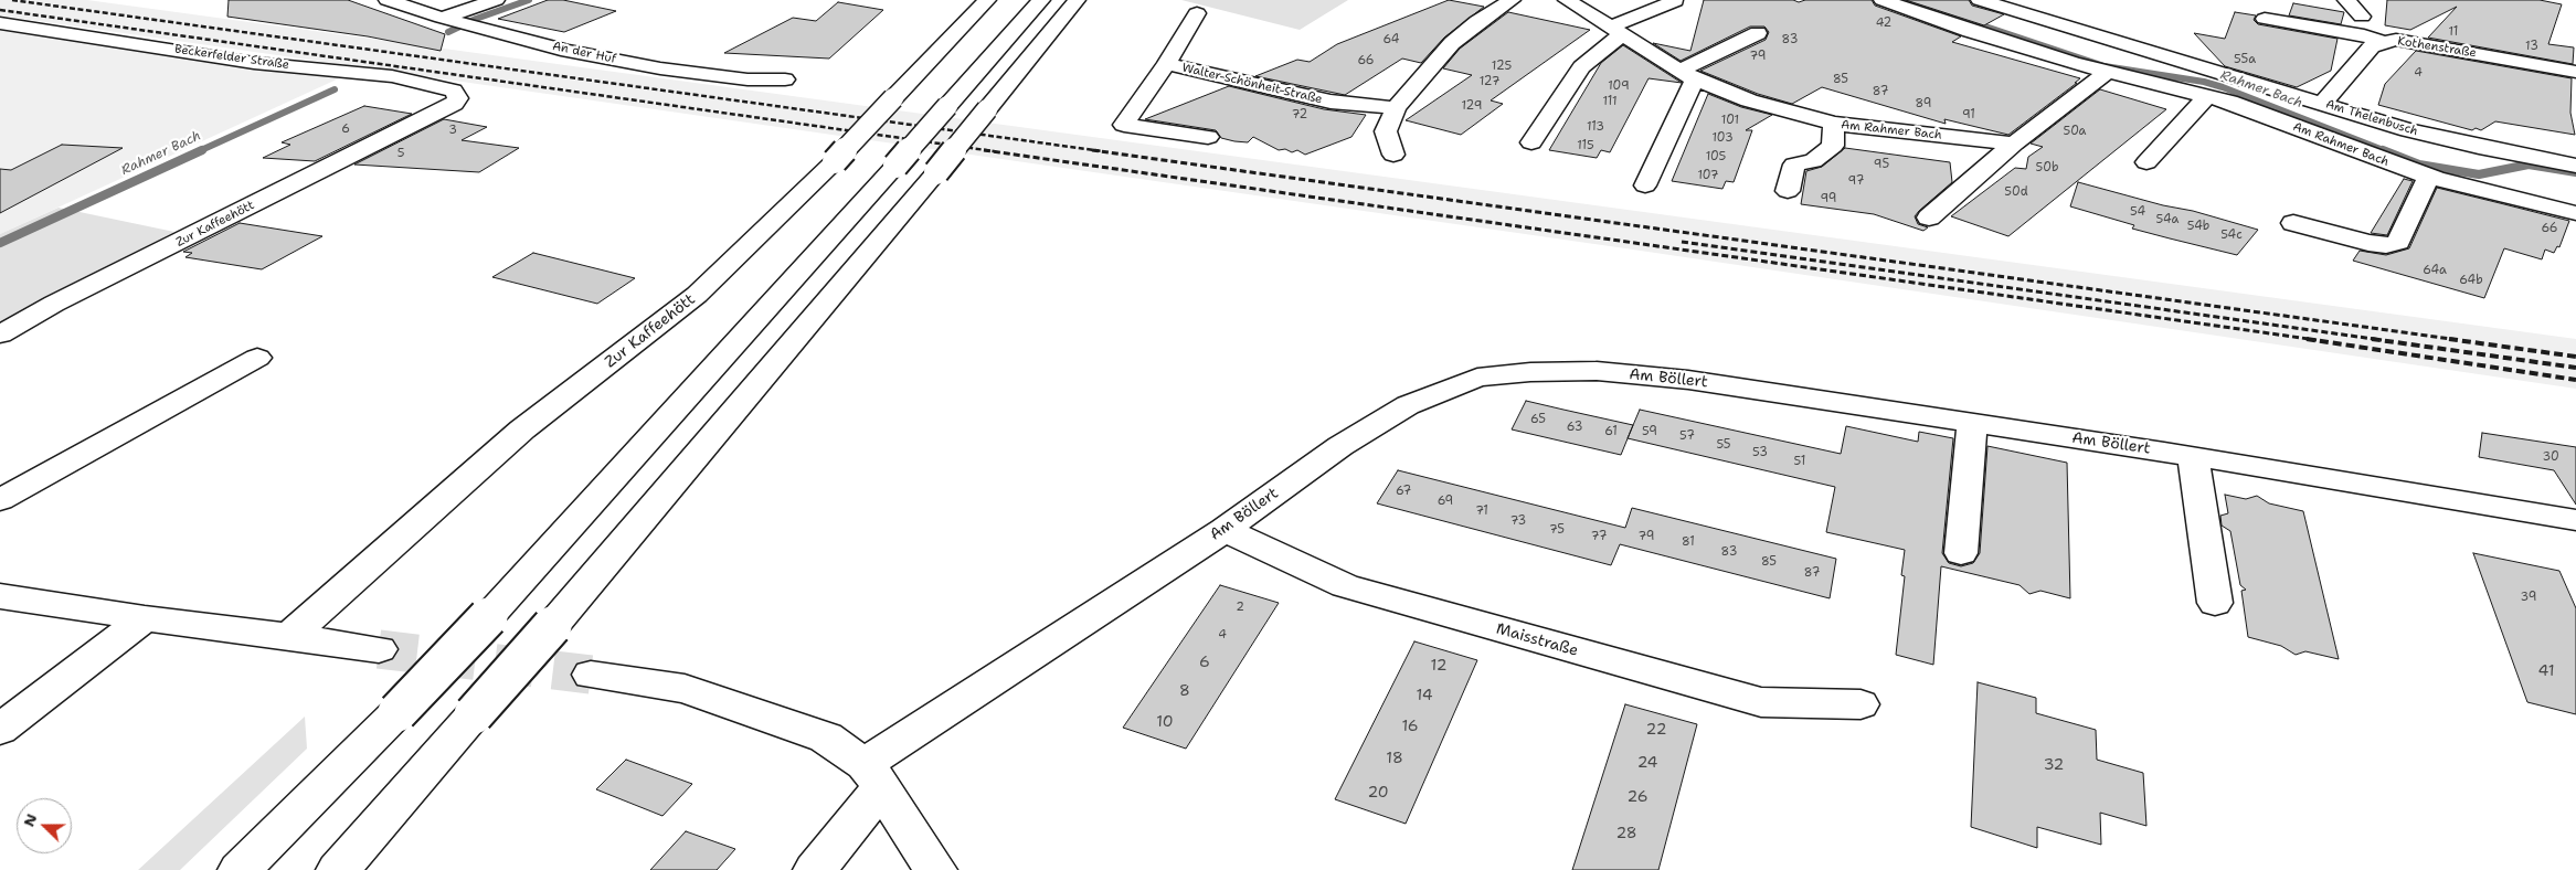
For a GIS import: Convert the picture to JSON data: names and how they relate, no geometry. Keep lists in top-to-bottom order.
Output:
{
  "streets": {
    "main road": [
      "Kothenstraße",
      "An der Huf",
      "Beckerfelder Straße",
      "Walter-Schönheit-Straße",
      "Am Thelenbusch",
      "Am Rahmer Bach",
      "Zur Kaffeehött",
      "Am Böllert",
      "Maisstraße"
    ]
  },
  "crossings": [
    ["Kothenstraße", "Am Thelenbusch"],
    ["Beckerfelder Straße", "Zur Kaffeehött"],
    ["Am Böllert", "Maisstraße"]
  ],
  "water": ["Rahmer Bach"],
  "house_numbers": [
    "42",
    "11",
    "64",
    "83",
    "13",
    "79",
    "55a",
    "66",
    "125",
    "4",
    "85",
    "127",
    "109",
    "87",
    "111",
    "89",
    "129",
    "72",
    "91",
    "101",
    "113",
    "6",
    "3",
    "50a",
    "103",
    "115",
    "5",
    "105",
    "95",
    "50b",
    "107",
    "97",
    "50d",
    "99",
    "54",
    "54a",
    "54b",
    "66",
    "54c",
    "64a",
    "64b",
    "65",
    "63",
    "61",
    "59",
    "57",
    "55",
    "53",
    "30",
    "51",
    "67",
    "69",
    "71",
    "73",
    "75",
    "77",
    "79",
    "81",
    "83",
    "85",
    "87",
    "39",
    "2",
    "4",
    "6",
    "12",
    "41",
    "8",
    "14",
    "10",
    "16",
    "22",
    "18",
    "24",
    "32",
    "20",
    "26",
    "28"
  ],
  "north": "left"
}
